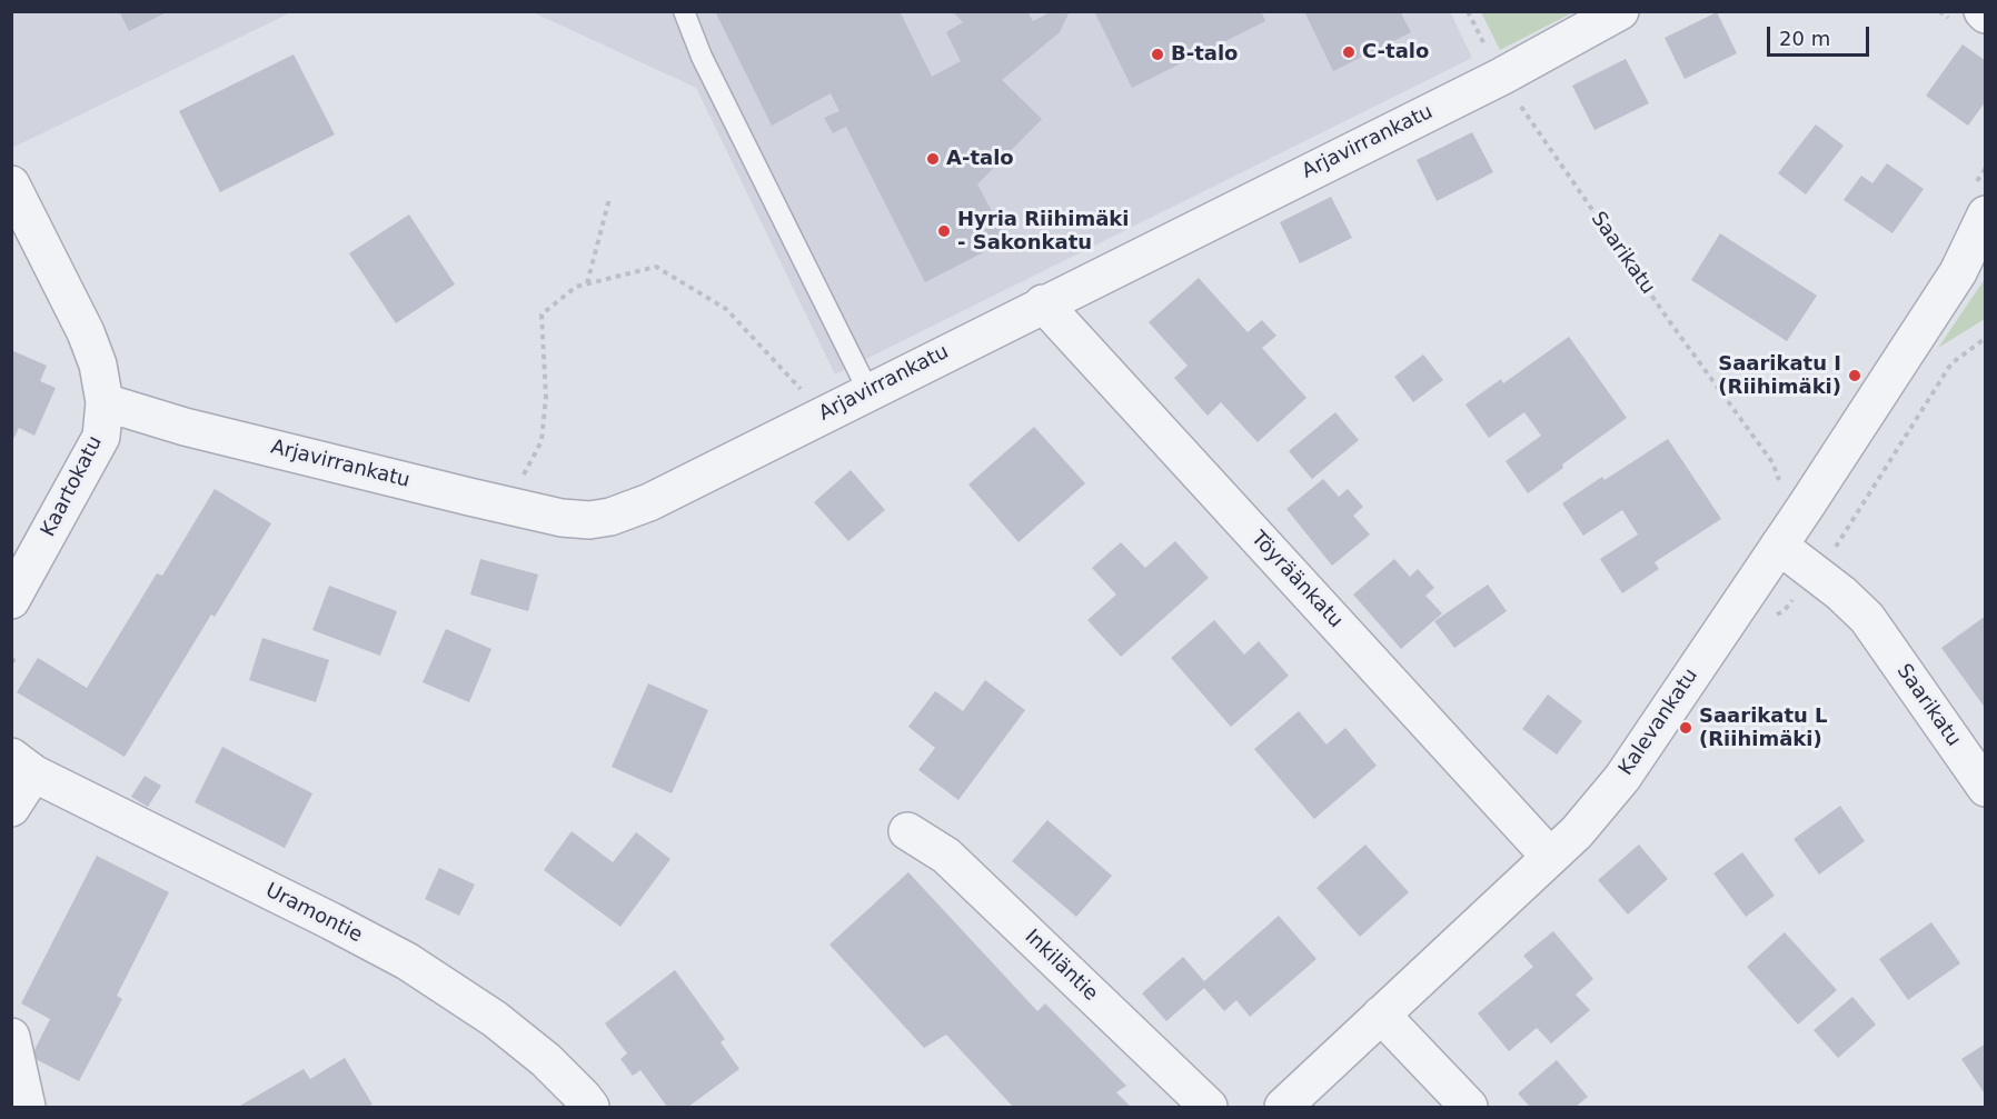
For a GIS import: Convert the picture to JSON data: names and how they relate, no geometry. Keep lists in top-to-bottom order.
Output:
{
  "streets": {
    "street": [
      "Arjavirrankatu",
      "Saarikatu",
      "Kaartokatu",
      "Töyräänkatu",
      "Kalevankatu",
      "Uramontie",
      "Inkiläntie"
    ]
  },
  "crossings": [
    ["Arjavirrankatu", "Saarikatu"],
    ["Arjavirrankatu", "Kaartokatu"],
    ["Arjavirrankatu", "Töyräänkatu"],
    ["Saarikatu", "Kalevankatu"],
    ["Töyräänkatu", "Kalevankatu"]
  ],
  "places": [
    "C-talo",
    "B-talo",
    "A-talo",
    "Hyria Riihimäki - Sakonkatu",
    "Saarikatu I (Riihimäki)",
    "Saarikatu L (Riihimäki)"
  ],
  "scale_bar": "20 m"
}
